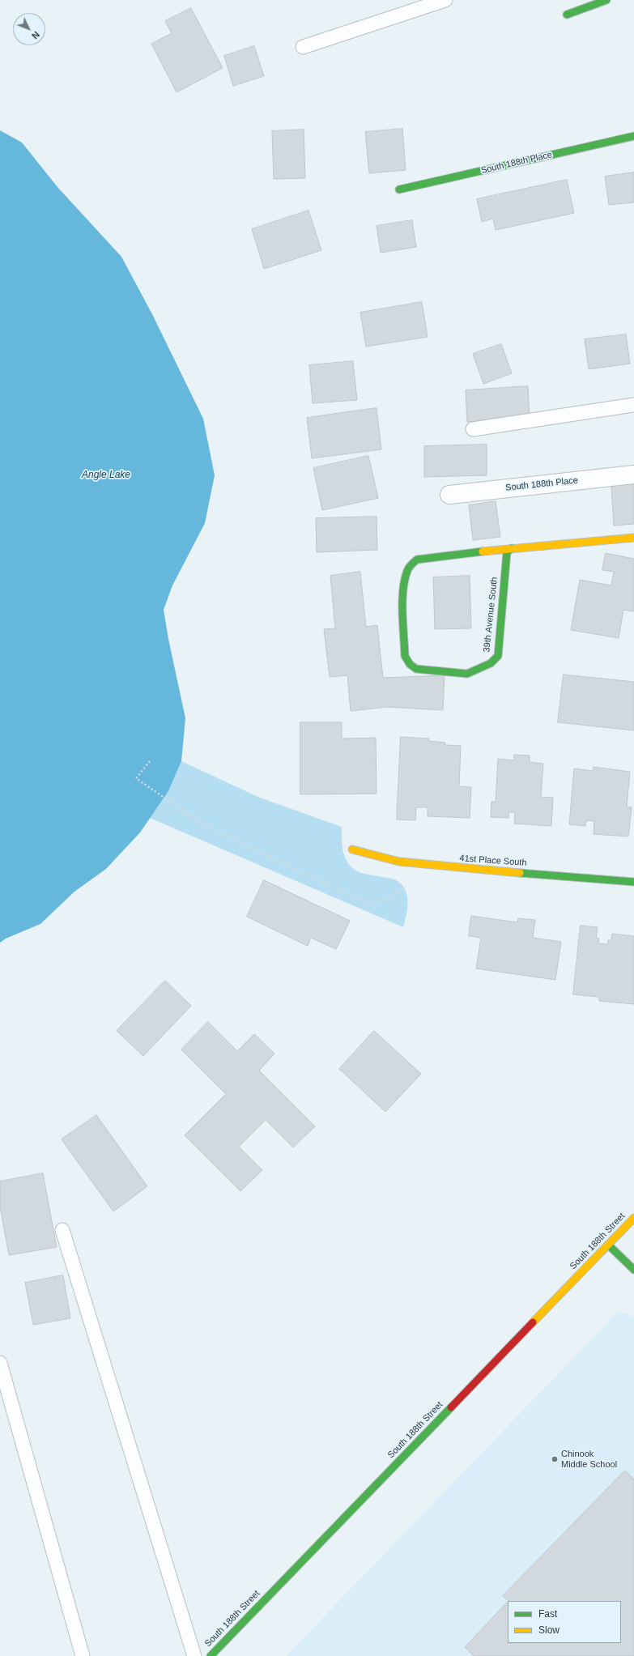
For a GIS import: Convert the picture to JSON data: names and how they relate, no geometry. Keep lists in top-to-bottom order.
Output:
{
  "streets": {
    "street": [
      "South 188th Place",
      "39th Avenue South",
      "41st Place South",
      "South 188th Street"
    ]
  },
  "water": ["Angle Lake"],
  "places": ["Chinook Middle School"],
  "legend": ["Fast", "Slow"],
  "north": "bottom right"
}
